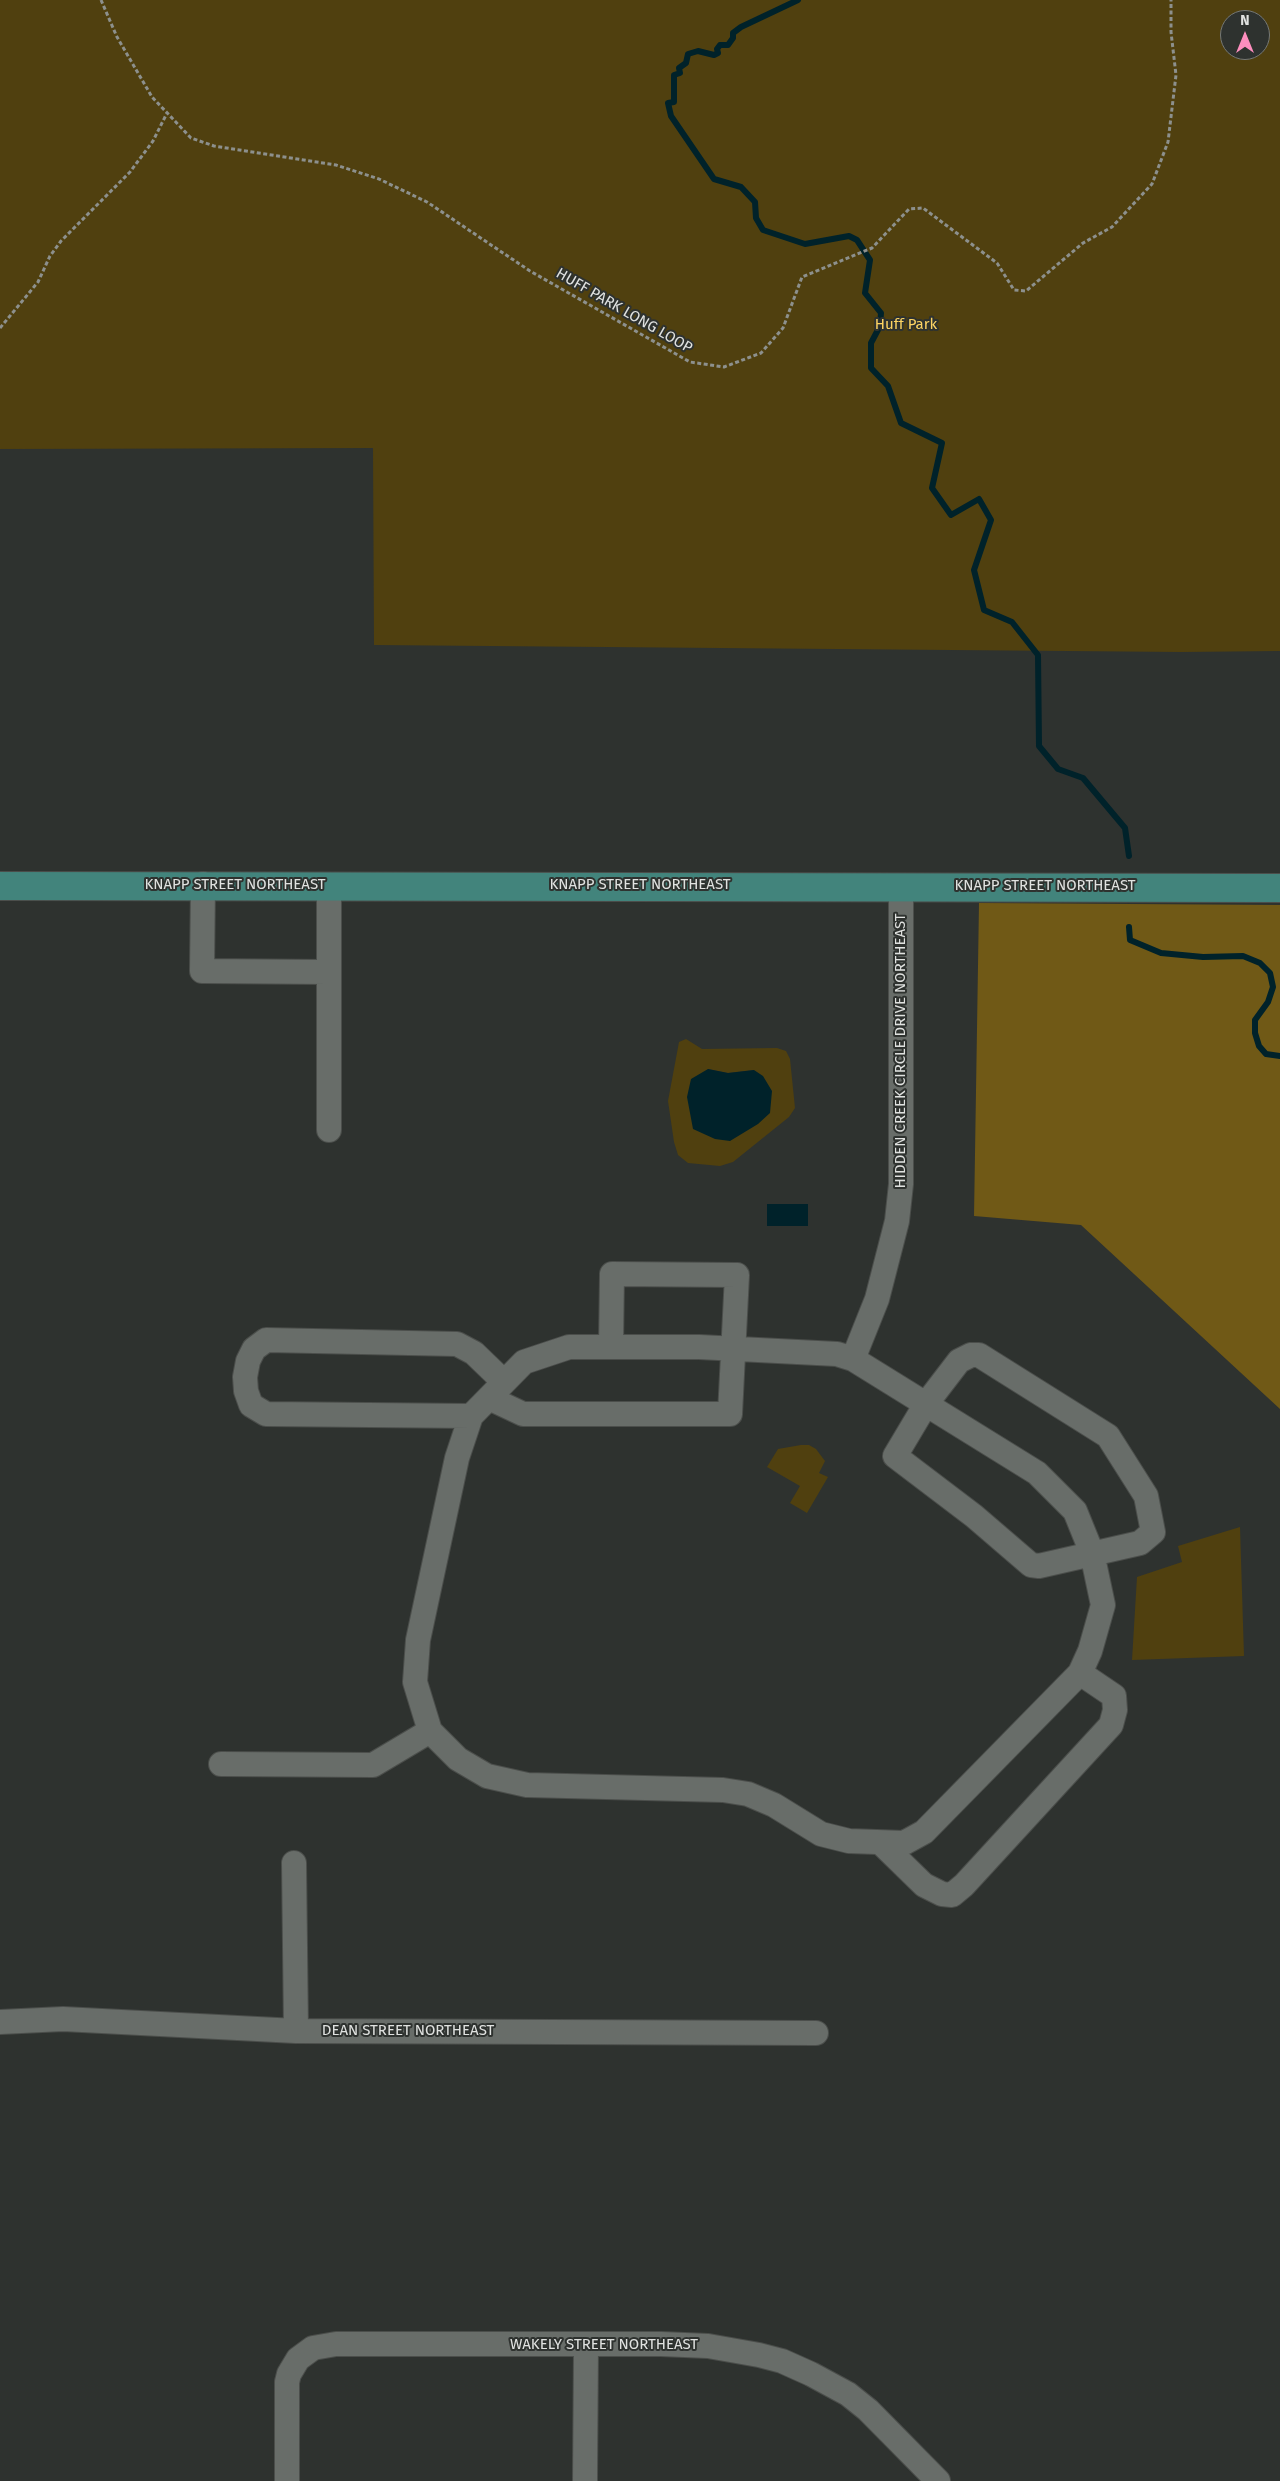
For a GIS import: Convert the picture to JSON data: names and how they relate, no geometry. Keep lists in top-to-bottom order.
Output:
{
  "streets": {
    "main road": ["KNAPP STREET NORTHEAST"],
    "street": ["HIDDEN CREEK CIRCLE DRIVE NORTHEAST", "DEAN STREET NORTHEAST", "WAKELY STREET NORTHEAST"],
    "path": ["HUFF PARK LONG LOOP"]
  },
  "crossings": [
    ["KNAPP STREET NORTHEAST", "HIDDEN CREEK CIRCLE DRIVE NORTHEAST"]
  ],
  "parks": ["Huff Park"],
  "north": "top"
}
